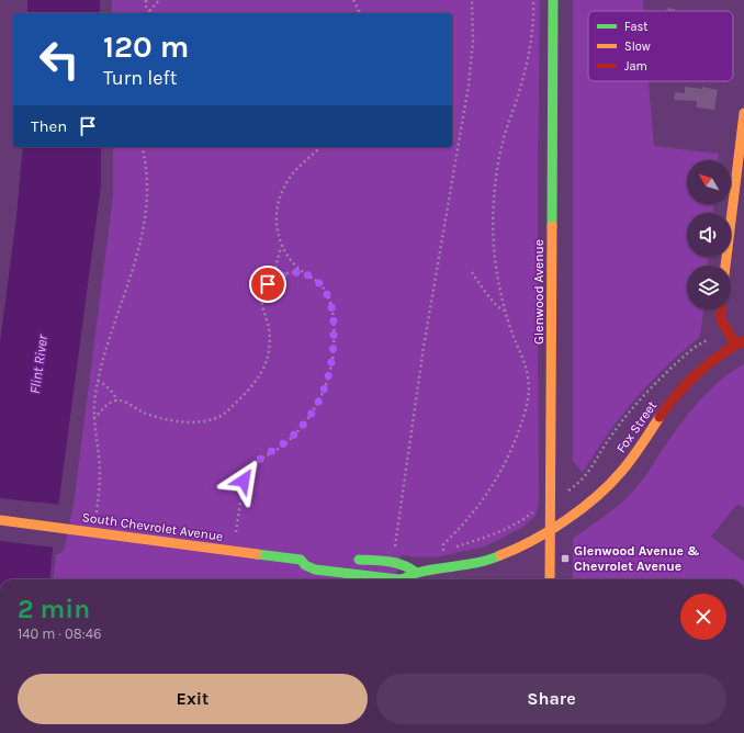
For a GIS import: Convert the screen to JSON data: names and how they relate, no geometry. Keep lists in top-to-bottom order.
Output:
{
  "streets": {
    "street": ["Glenwood Avenue", "Fox Street", "South Chevrolet Avenue"]
  },
  "crossings": [
    ["Glenwood Avenue", "Fox Street"],
    ["Glenwood Avenue", "South Chevrolet Avenue"],
    ["Fox Street", "South Chevrolet Avenue"]
  ],
  "water": ["Flint River"],
  "places": {
    "transit": ["Glenwood Avenue & Chevrolet Avenue"]
  },
  "legend": ["Fast", "Slow", "Jam"],
  "north": "top left",
  "page": {
    "turn": ["120 m", "Turn left"],
    "then": "Then",
    "heading": ["2 min", "140 m · 08:46"],
    "buttons": ["Exit", "Share"]
  }
}
